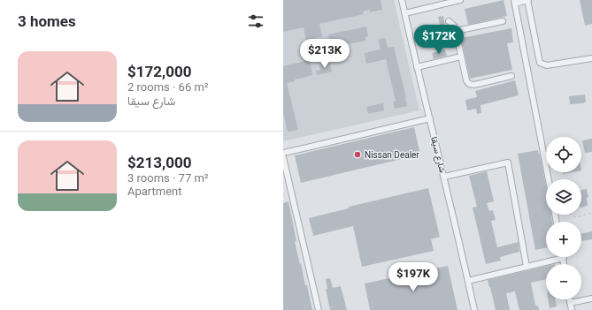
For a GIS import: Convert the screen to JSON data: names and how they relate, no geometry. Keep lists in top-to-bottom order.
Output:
{
  "streets": {
    "street": ["شارع سيقا"]
  },
  "places": ["Nissan Dealer"],
  "page": {
    "heading": "3 homes",
    "price": ["$172K", "$213K", "$197K"],
    "list": [
      {
        "name": "$172,000",
        "note": "2 rooms · 66 m² · شارع سيقا"
      },
      {
        "name": "$213,000",
        "note": "3 rooms · 77 m² · Apartment"
      }
    ],
    "map_buttons": ["+", "−"]
  }
}
